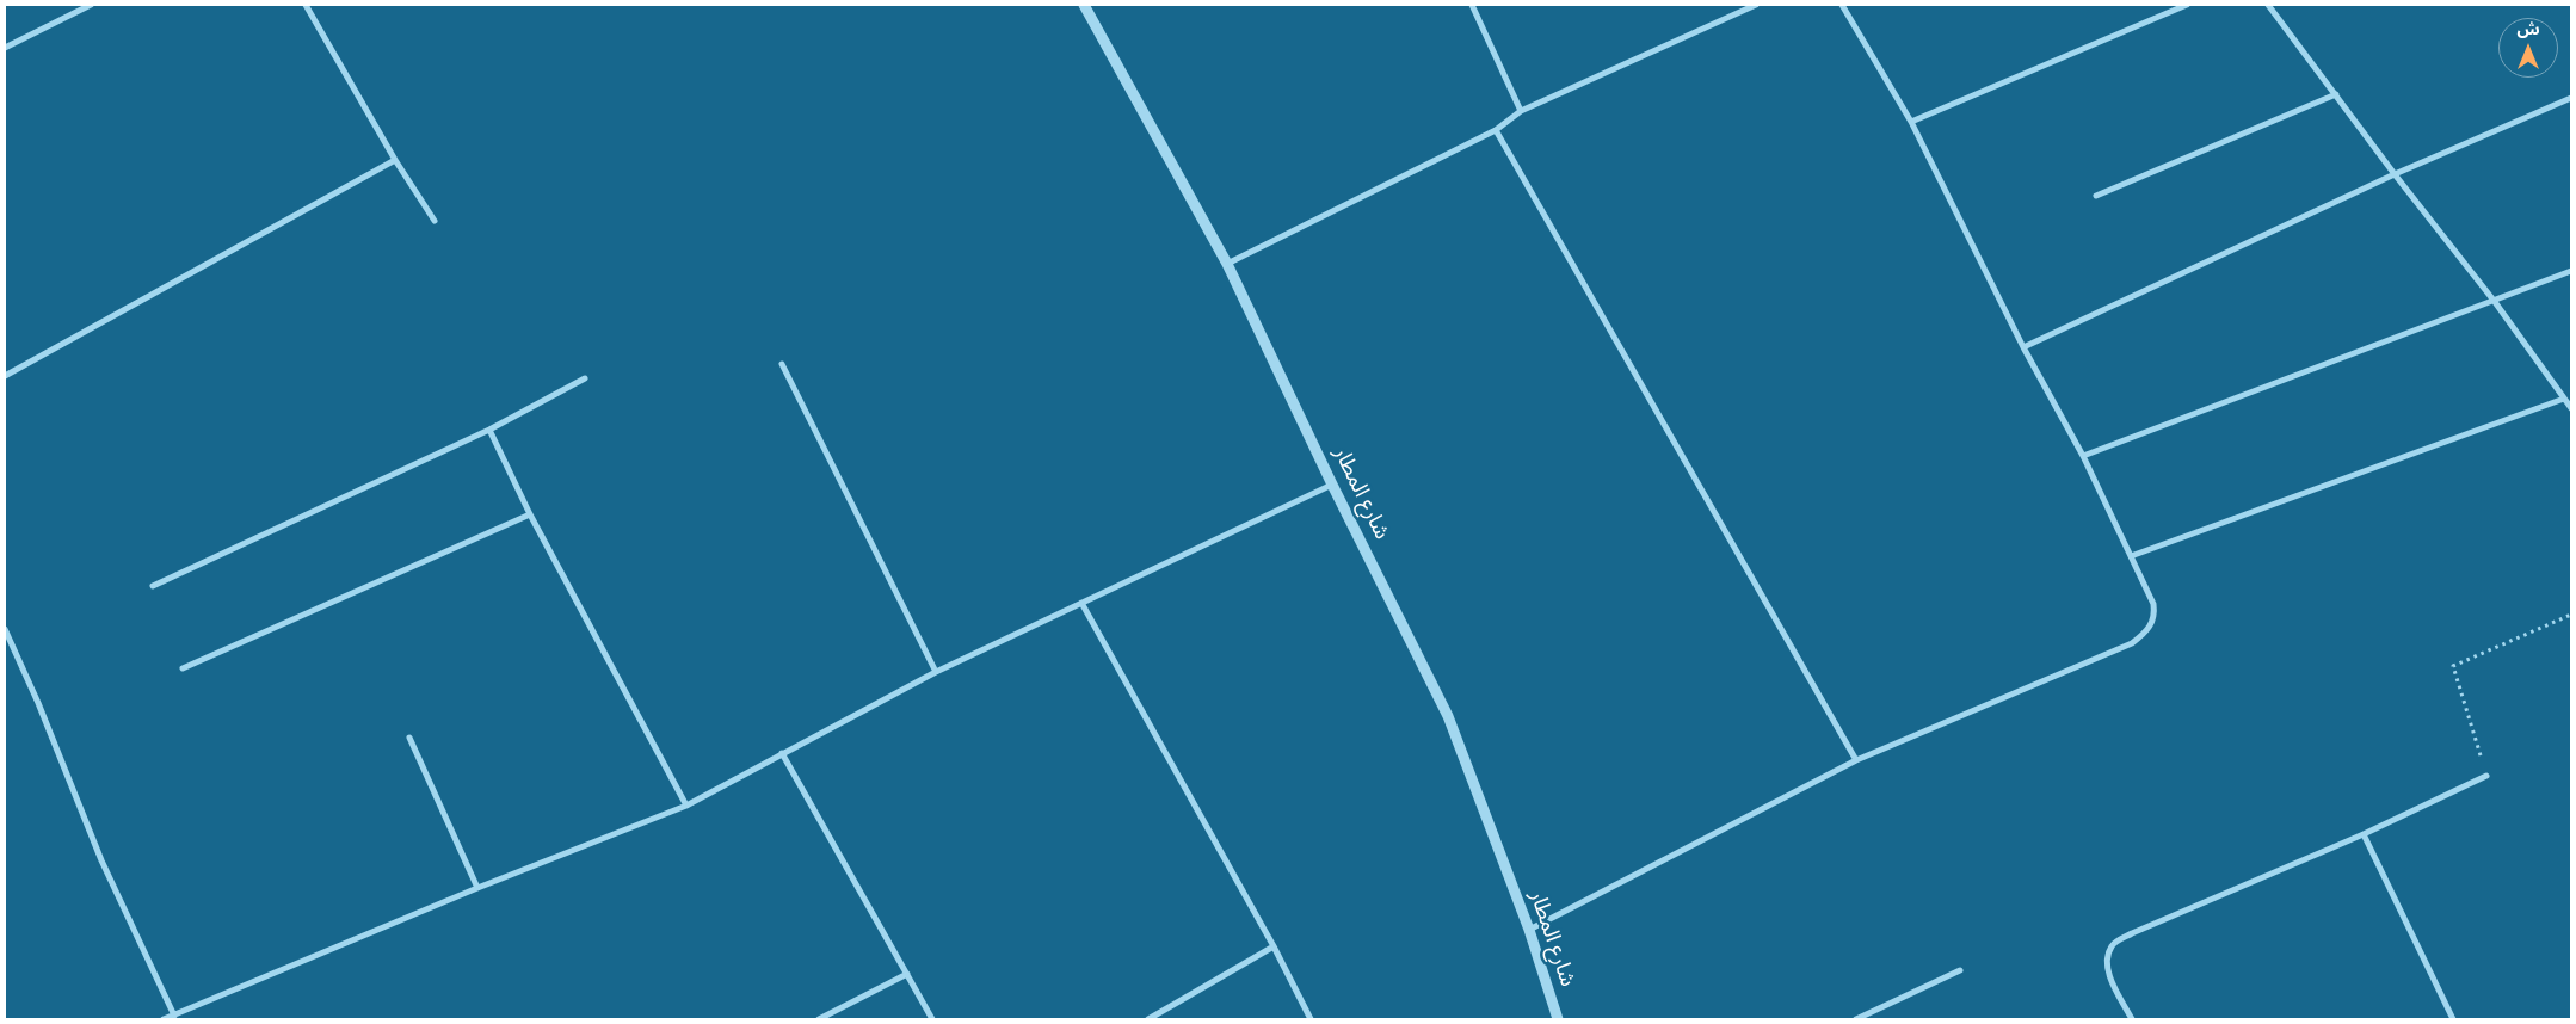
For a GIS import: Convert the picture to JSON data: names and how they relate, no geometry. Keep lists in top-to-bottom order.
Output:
{
  "streets": {
    "street": ["شارع المطار"]
  },
  "north": "top"
}
